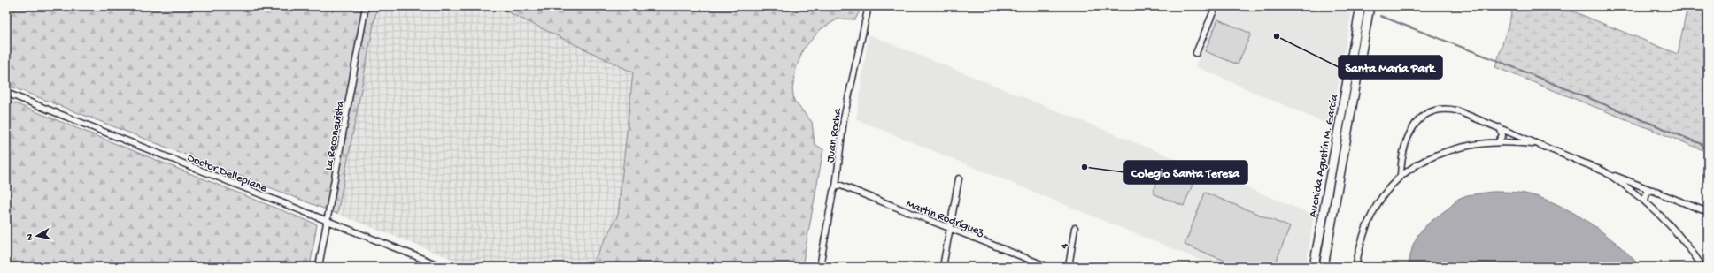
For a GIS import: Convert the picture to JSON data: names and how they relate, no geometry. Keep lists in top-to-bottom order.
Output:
{
  "streets": {
    "main road": ["Avenida Agustín M. García"],
    "street": [
      "La Reconquista",
      "Juan Rocha",
      "Doctor Dellepiane",
      "Martín Rodríguez",
      "4"
    ]
  },
  "crossings": [
    ["La Reconquista", "Doctor Dellepiane"],
    ["Juan Rocha", "Martín Rodríguez"]
  ],
  "places": ["Santa María Park", "Colegio Santa Teresa"],
  "north": "left"
}
